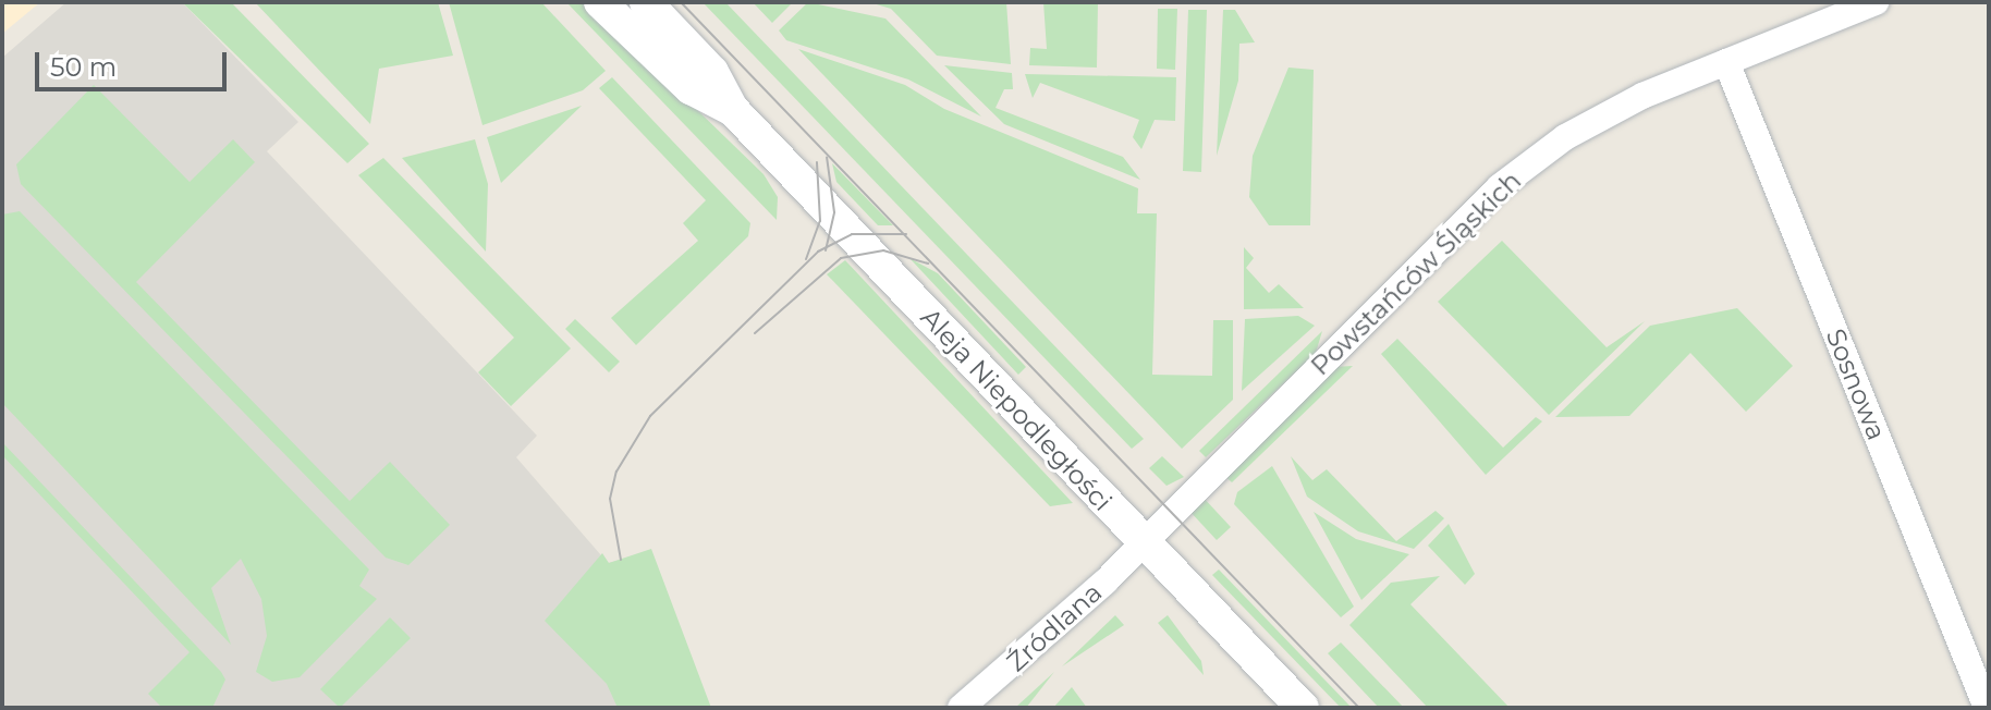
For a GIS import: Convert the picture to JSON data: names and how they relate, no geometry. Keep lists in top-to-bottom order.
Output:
{
  "streets": {
    "street": [
      "Powstańców Śląskich",
      "Sosnowa",
      "Aleja Niepodległości",
      "Źródlana"
    ]
  },
  "crossings": [
    ["Powstańców Śląskich", "Sosnowa"],
    ["Powstańców Śląskich", "Aleja Niepodległości"],
    ["Powstańców Śląskich", "Źródlana"],
    ["Aleja Niepodległości", "Źródlana"]
  ],
  "scale_bar": "50 m"
}
